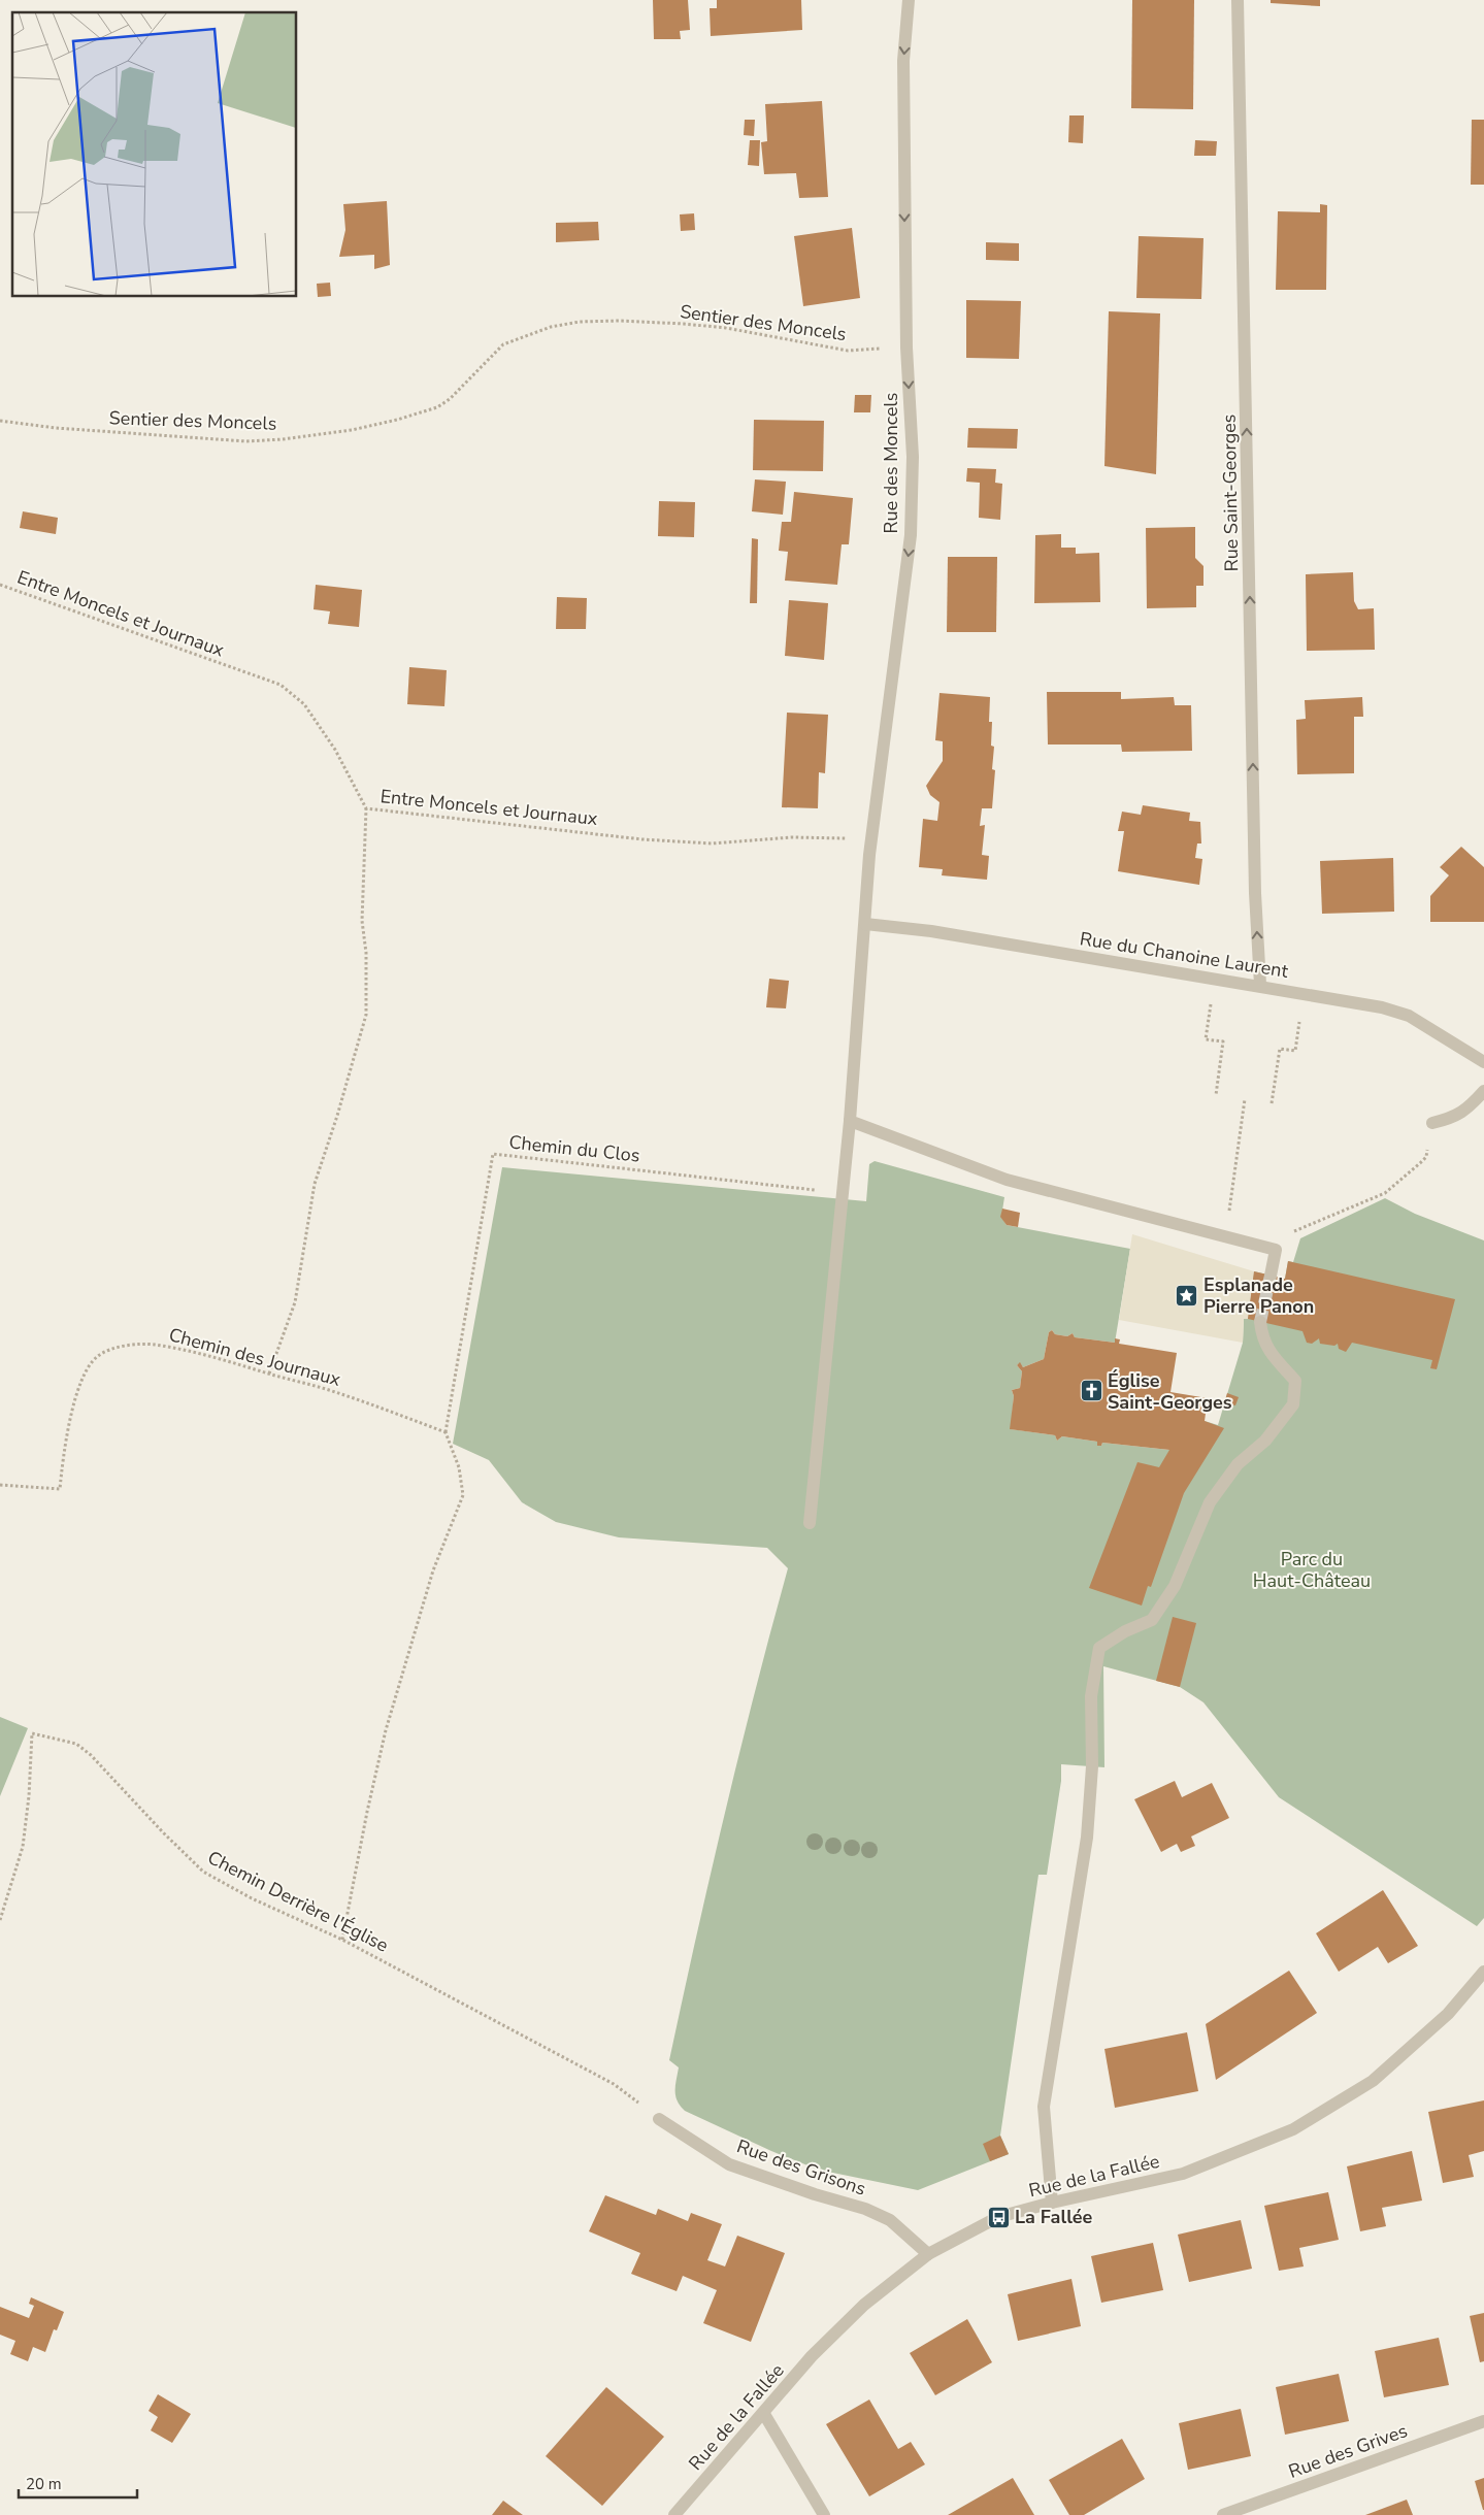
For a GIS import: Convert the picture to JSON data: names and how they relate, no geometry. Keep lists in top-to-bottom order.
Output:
{
  "streets": {
    "street": [
      "Rue des Moncels",
      "Rue Saint-Georges",
      "Rue du Chanoine Laurent",
      "Rue des Grisons",
      "Rue de la Fallée",
      "Rue des Grives"
    ],
    "path": [
      "Sentier des Moncels",
      "Entre Moncels et Journaux",
      "Chemin du Clos",
      "Chemin des Journaux",
      "Chemin Derrière l'Église"
    ]
  },
  "crossings": [
    ["Sentier des Moncels", "Rue des Moncels"],
    ["Rue des Moncels", "Entre Moncels et Journaux"],
    ["Rue des Moncels", "Rue du Chanoine Laurent"],
    ["Rue des Moncels", "Chemin du Clos"],
    ["Rue Saint-Georges", "Rue du Chanoine Laurent"],
    ["Chemin du Clos", "Chemin des Journaux"],
    ["Chemin Derrière l'Église", "Rue des Grisons"],
    ["Rue des Grisons", "Rue de la Fallée"]
  ],
  "one_way": ["Rue des Moncels", "Rue Saint-Georges"],
  "parks": ["Parc du Haut-Château"],
  "places": {
    "place": ["Esplanade Pierre Panon"],
    "church": ["Église Saint-Georges"],
    "bus stop": ["La Fallée"]
  },
  "scale_bar": "20 m"
}
